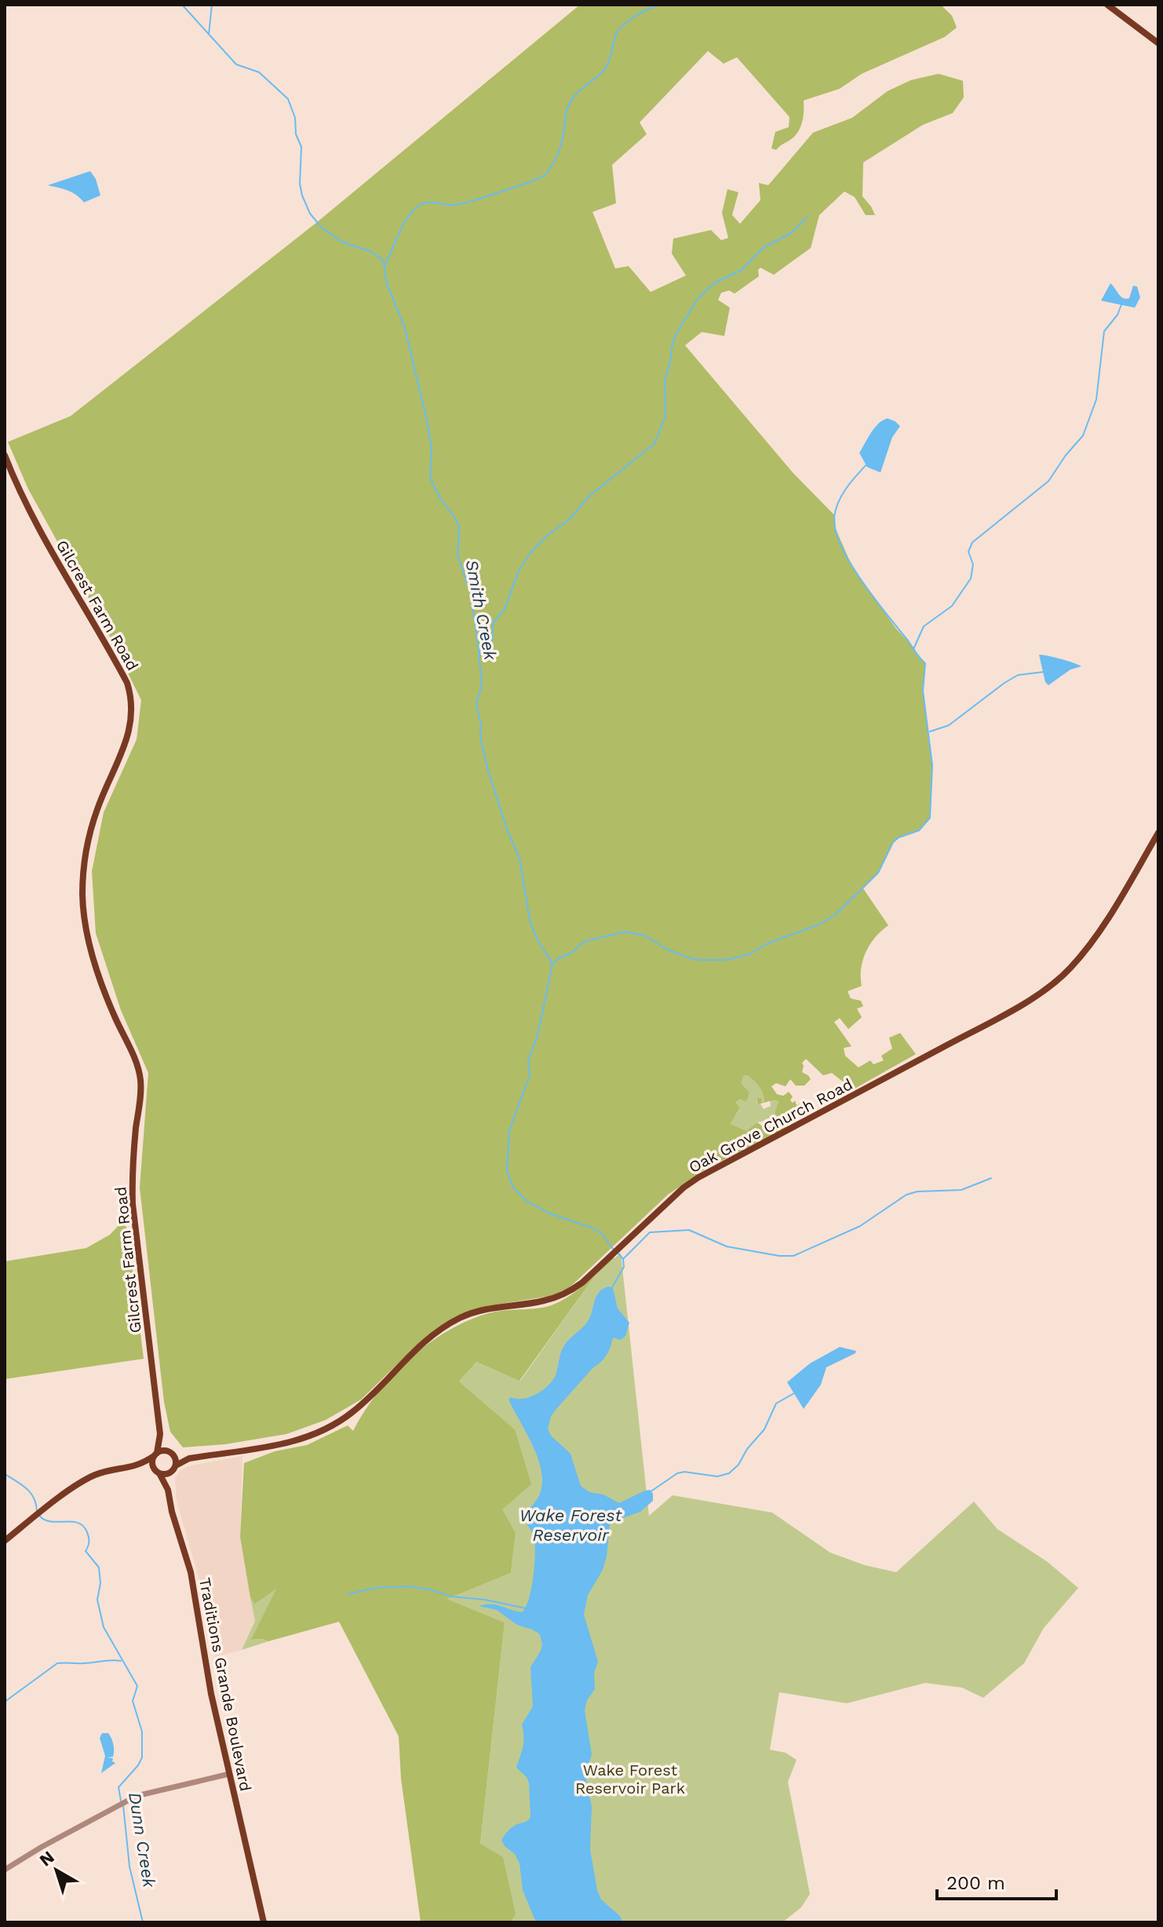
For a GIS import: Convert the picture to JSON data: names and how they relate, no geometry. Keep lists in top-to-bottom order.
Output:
{
  "streets": {
    "main road": ["Gilcrest Farm Road", "Oak Grove Church Road", "Traditions Grande Boulevard"]
  },
  "crossings": [
    ["Gilcrest Farm Road", "Oak Grove Church Road"],
    ["Gilcrest Farm Road", "Traditions Grande Boulevard"],
    ["Oak Grove Church Road", "Traditions Grande Boulevard"]
  ],
  "water": ["Smith Creek", "Wake Forest Reservoir", "Dunn Creek"],
  "parks": ["Wake Forest Reservoir Park"],
  "scale_bar": "200 m",
  "north": "top left"
}
